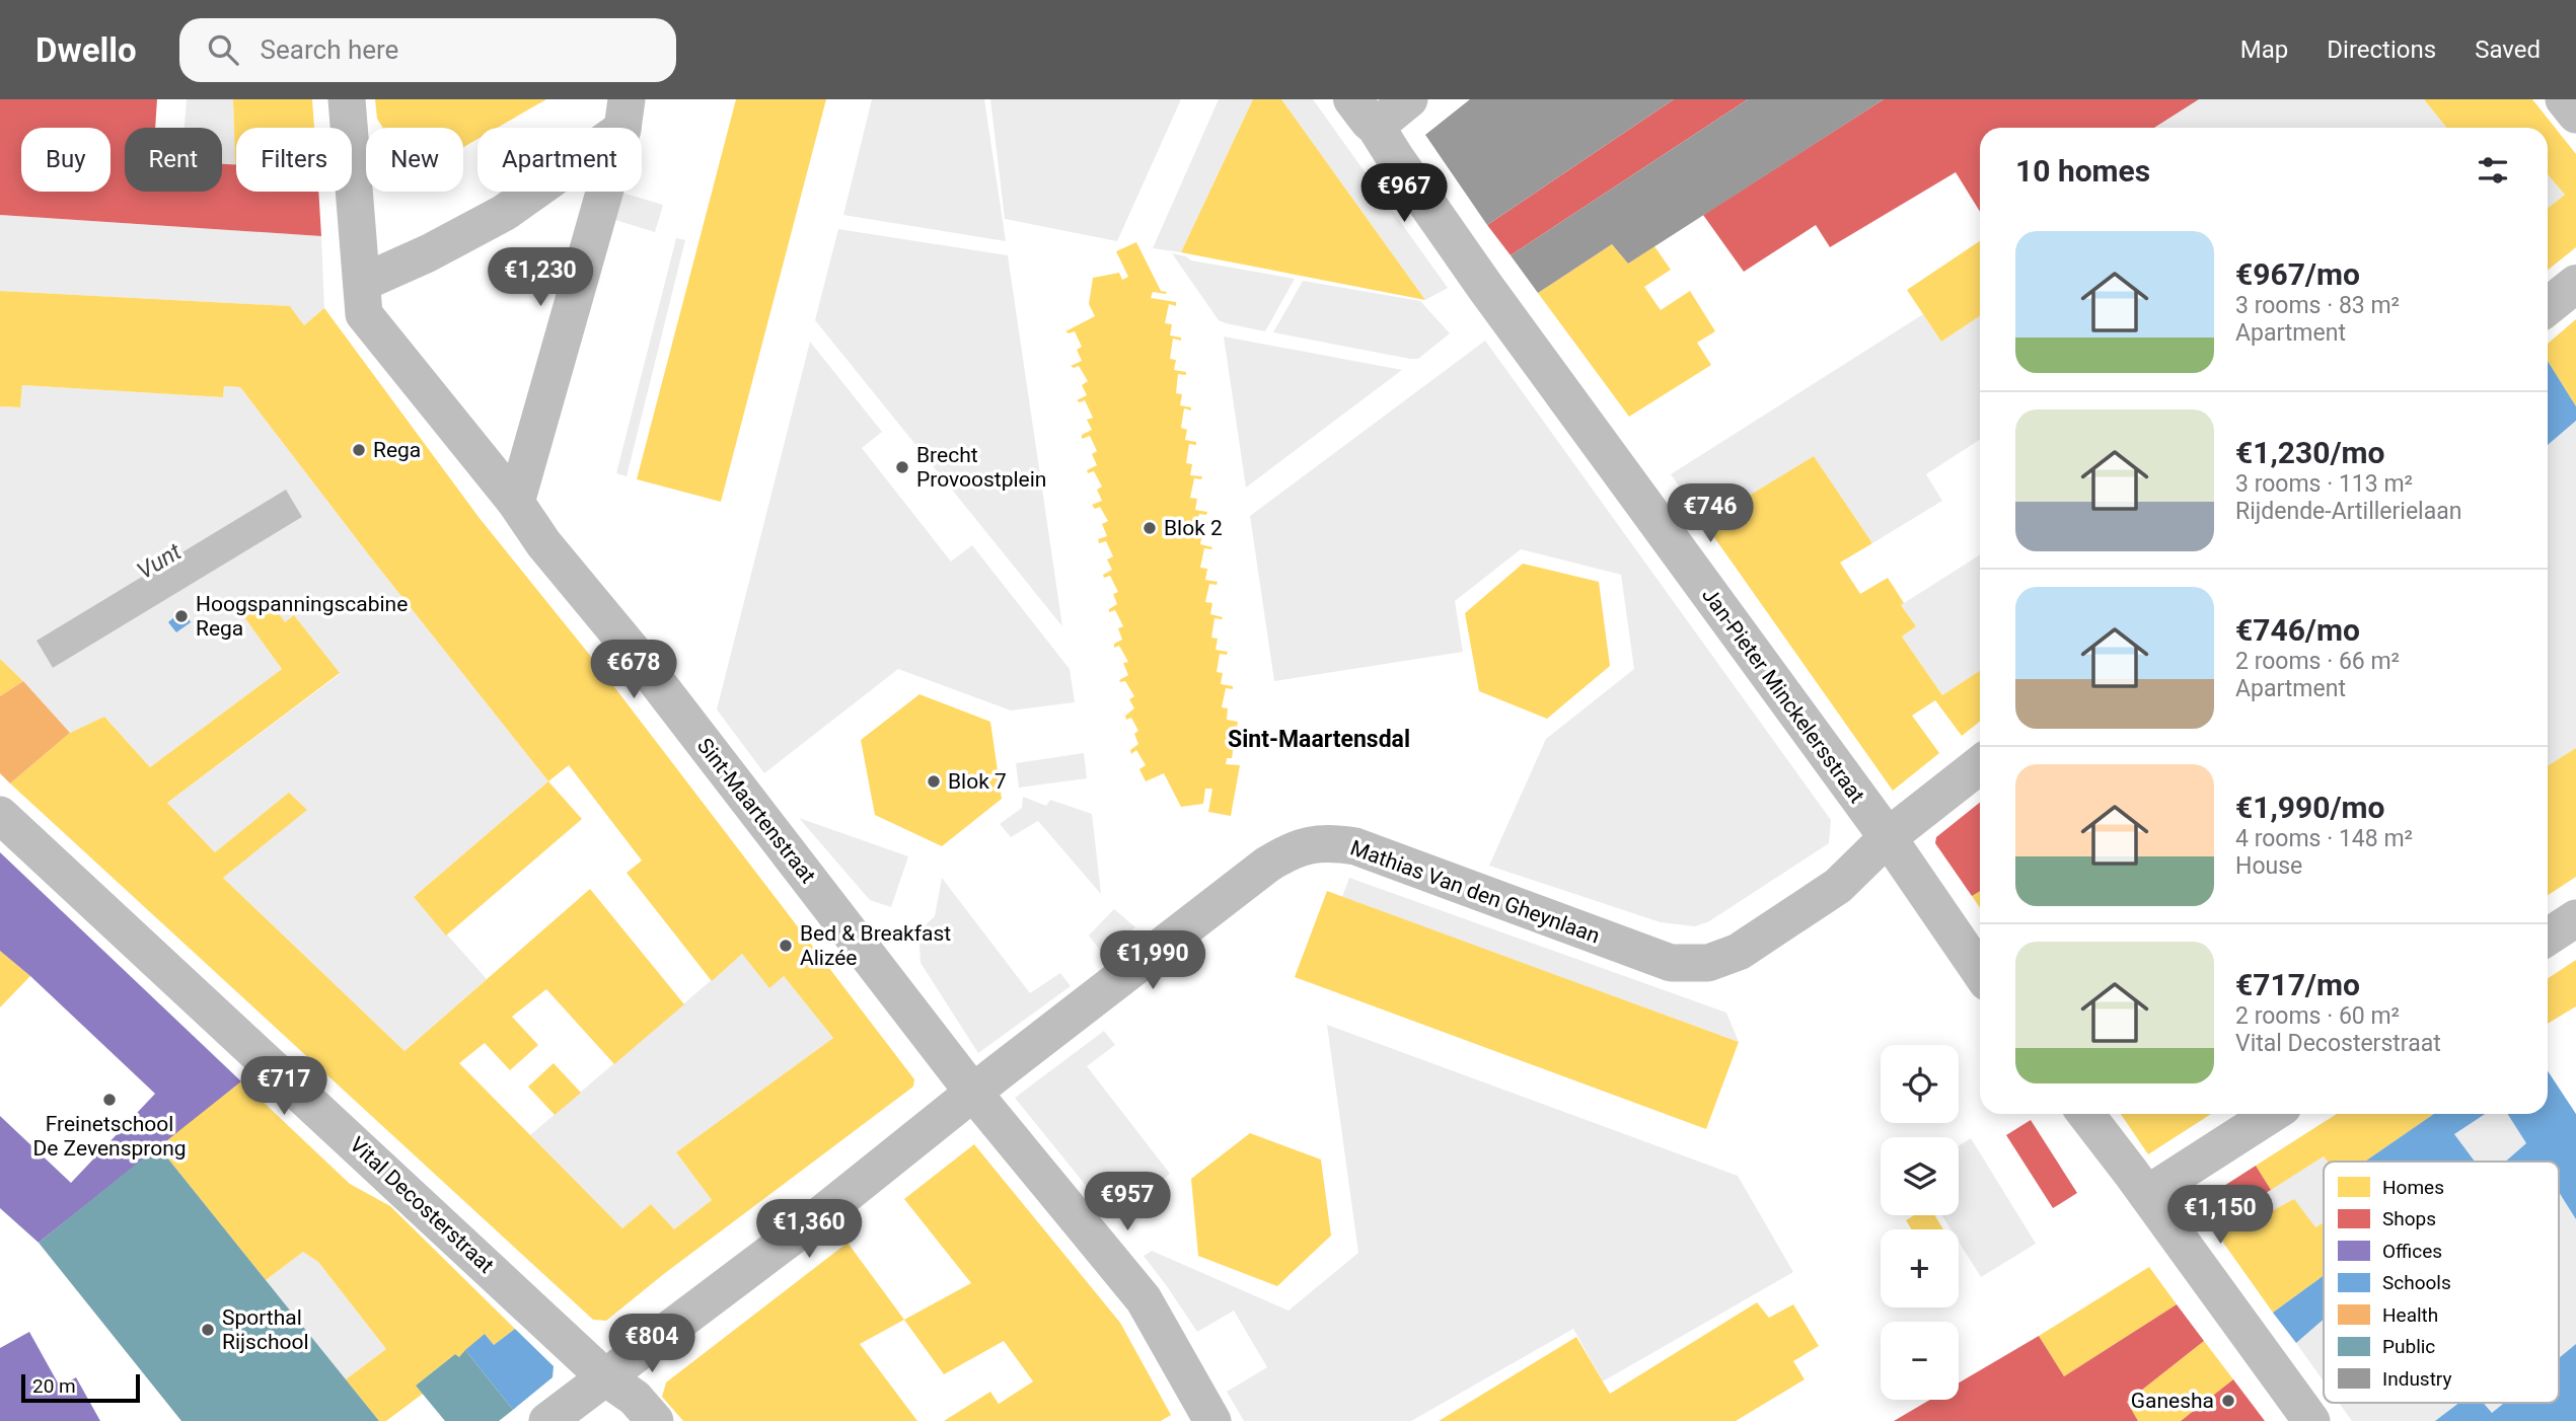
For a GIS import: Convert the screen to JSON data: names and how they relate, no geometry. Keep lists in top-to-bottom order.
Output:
{
  "streets": {
    "street": [
      "Jan-Pieter Minckelersstraat",
      "Sint-Maartenstraat",
      "Mathias Van den Gheynlaan",
      "Vital Decosterstraat"
    ]
  },
  "crossings": [
    ["Jan-Pieter Minckelersstraat", "Mathias Van den Gheynlaan"],
    ["Sint-Maartenstraat", "Mathias Van den Gheynlaan"],
    ["Mathias Van den Gheynlaan", "Vital Decosterstraat"]
  ],
  "districts": ["Sint-Maartensdal"],
  "water": ["Vunt"],
  "places": [
    "Rega",
    "Brecht Provoostplein",
    "Blok 2",
    "Hoogspanningscabine Rega",
    "Blok 7",
    "Bed & Breakfast Alizée",
    "Freinetschool De Zevensprong",
    "Sporthal Rijschool",
    "Ganesha"
  ],
  "legend": [
    "Homes",
    "Shops",
    "Offices",
    "Schools",
    "Health",
    "Public",
    "Industry"
  ],
  "scale_bar": "20 m",
  "page": {
    "header": "Dwello",
    "search": "Search here",
    "nav": ["Map", "Directions", "Saved"],
    "chip": [
      "Buy",
      "Rent",
      "Filters",
      "New",
      "Apartment"
    ],
    "heading": "10 homes",
    "price": [
      "€967",
      "€1,230",
      "€746",
      "€678",
      "€1,990",
      "€717",
      "€957",
      "€1,150",
      "€1,360",
      "€804"
    ],
    "list": [
      {
        "name": "€967/mo",
        "note": "3 rooms · 83 m² · Apartment"
      },
      {
        "name": "€1,230/mo",
        "note": "3 rooms · 113 m² · Rijdende-Artillerielaan"
      },
      {
        "name": "€746/mo",
        "note": "2 rooms · 66 m² · Apartment"
      },
      {
        "name": "€1,990/mo",
        "note": "4 rooms · 148 m² · House"
      },
      {
        "name": "€717/mo",
        "note": "2 rooms · 60 m² · Vital Decosterstraat"
      }
    ],
    "map_buttons": ["+", "−"],
    "scale": "20 m"
  }
}
